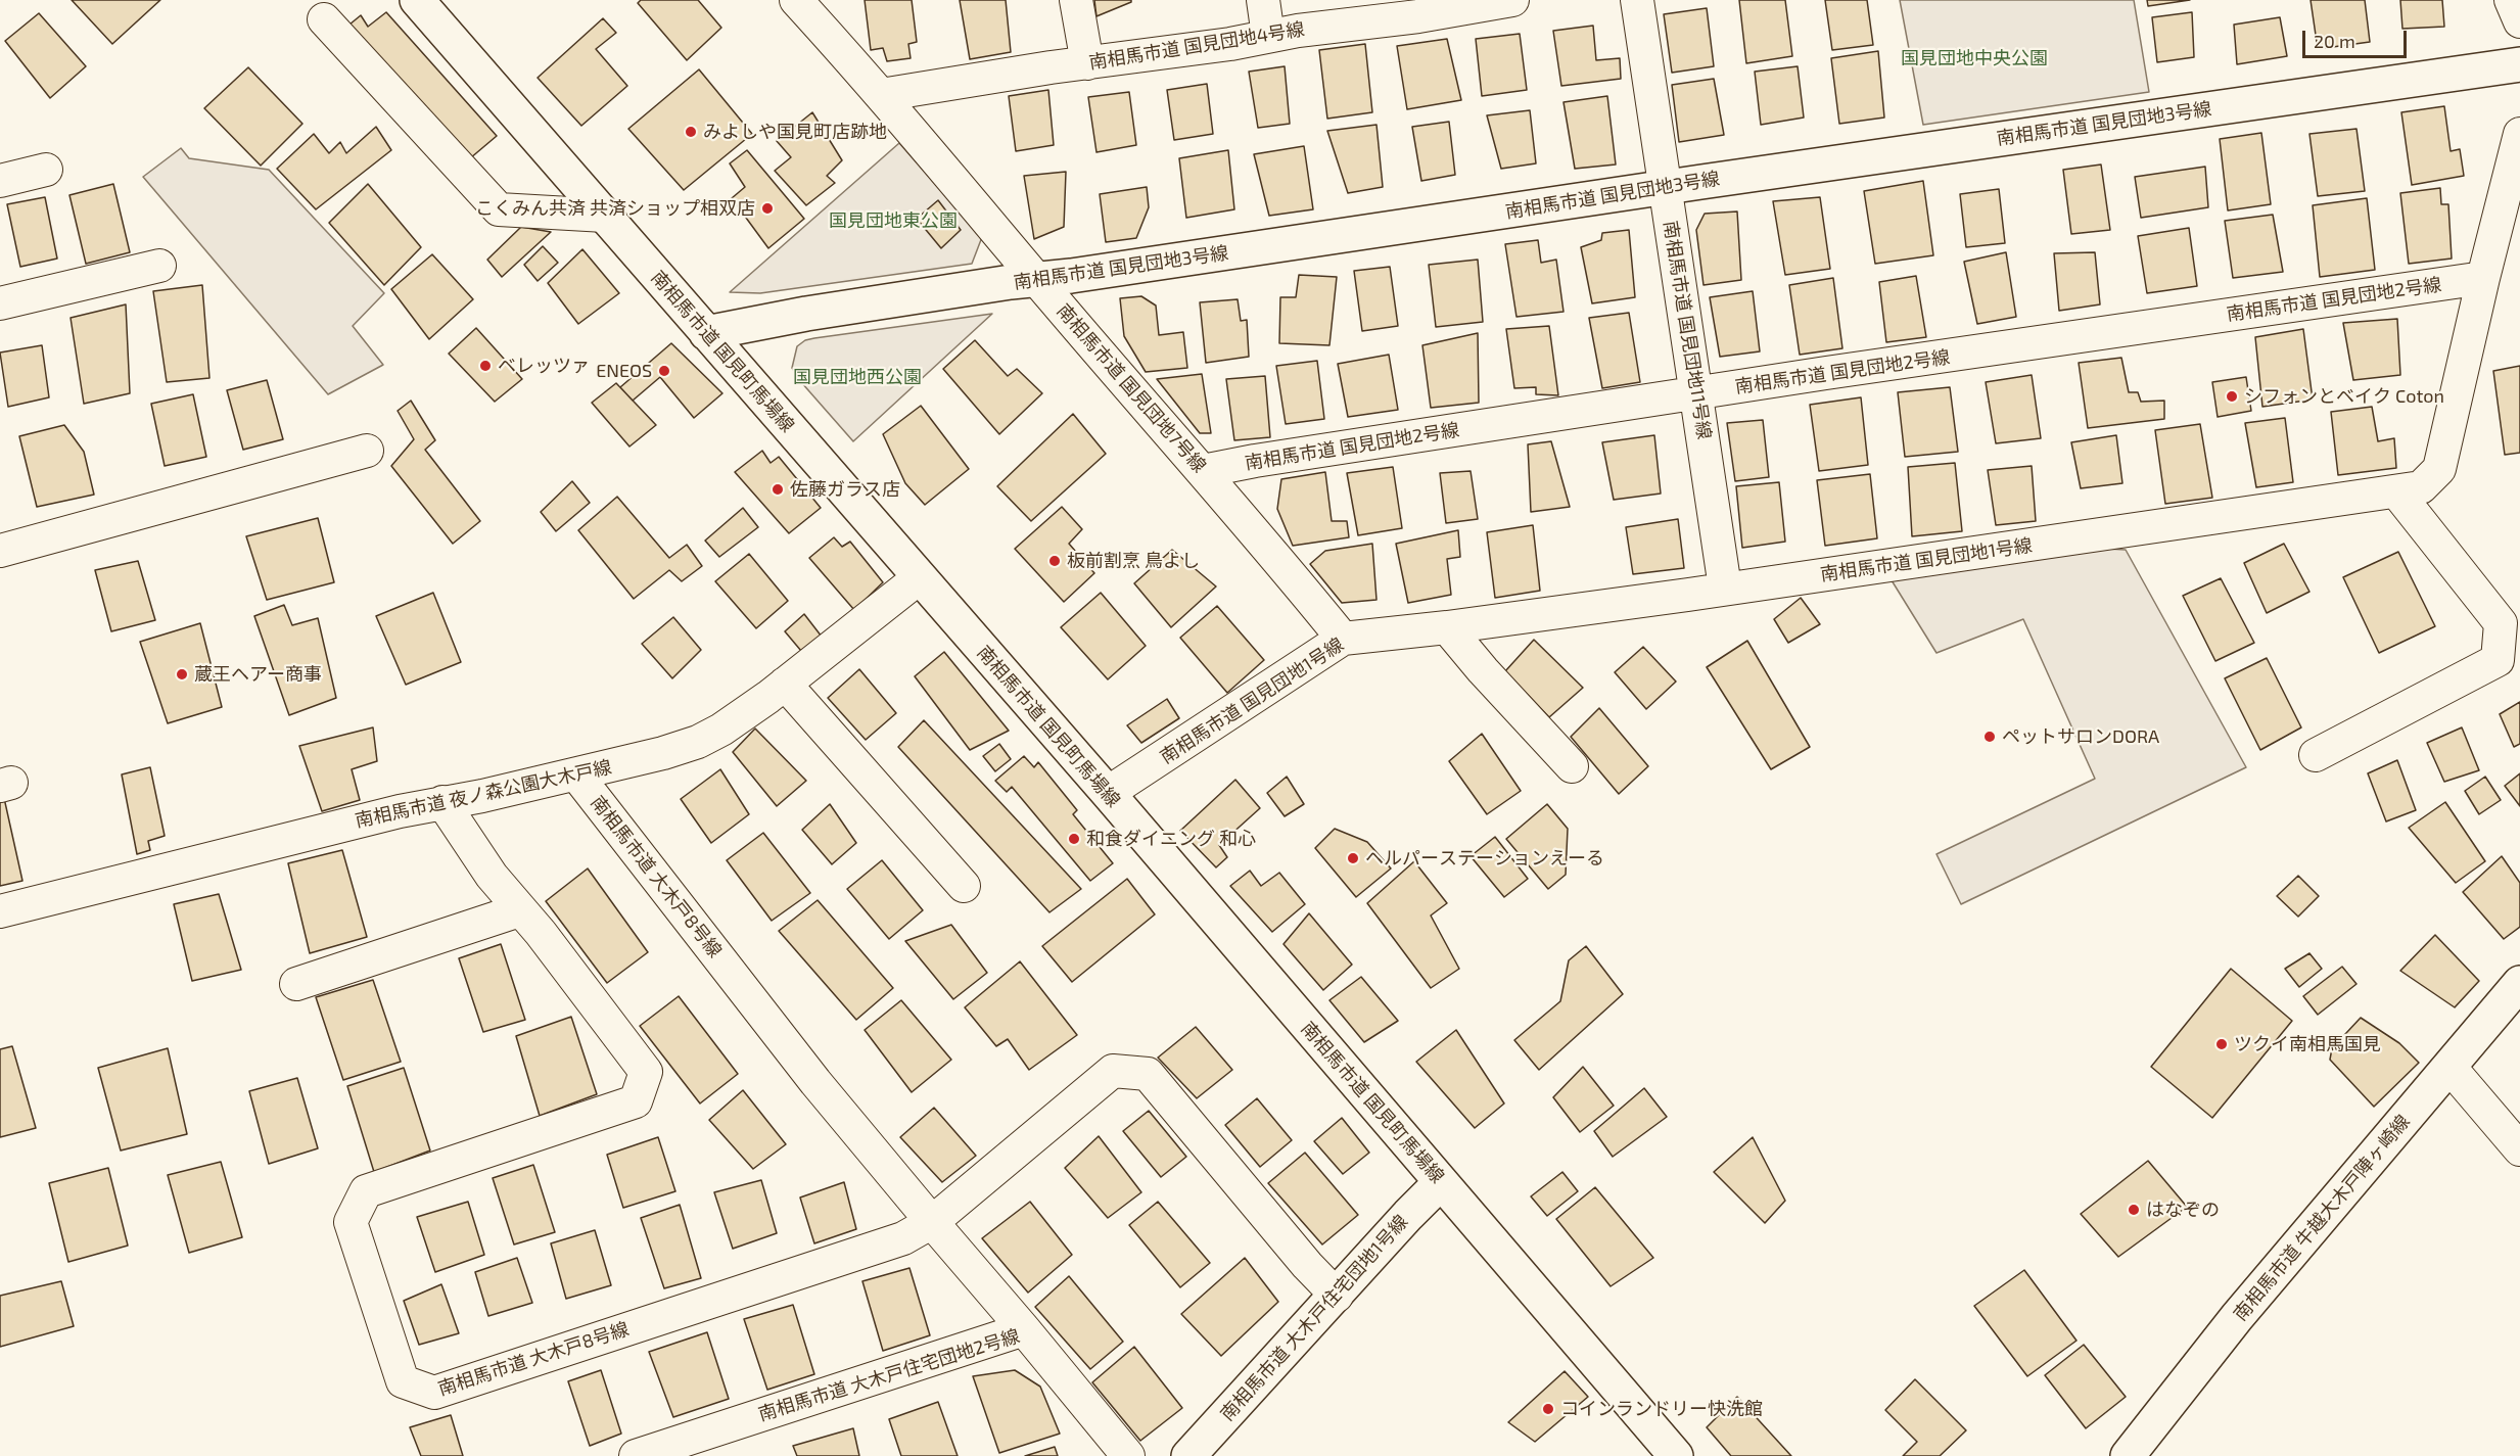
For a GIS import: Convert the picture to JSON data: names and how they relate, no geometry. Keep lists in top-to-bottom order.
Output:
{
  "streets": {
    "street": [
      "南相馬市道 国見団地4号線",
      "南相馬市道 国見団地3号線",
      "南相馬市道 国見団地2号線",
      "南相馬市道 国見団地11号線",
      "南相馬市道 国見町馬場線",
      "南相馬市道 国見団地7号線",
      "南相馬市道 国見団地1号線",
      "南相馬市道 夜ノ森公園大木戸線",
      "南相馬市道 大木戸8号線",
      "南相馬市道 牛越大木戸陣ヶ崎線",
      "南相馬市道 大木戸住宅団地1号線",
      "南相馬市道 大木戸住宅団地2号線"
    ]
  },
  "crossings": [
    ["南相馬市道 国見団地4号線", "南相馬市道 国見団地7号線"],
    ["南相馬市道 国見団地3号線", "南相馬市道 国見団地11号線"],
    ["南相馬市道 国見団地3号線", "南相馬市道 国見町馬場線"],
    ["南相馬市道 国見団地3号線", "南相馬市道 国見団地7号線"],
    ["南相馬市道 国見団地2号線", "南相馬市道 国見団地11号線"],
    ["南相馬市道 国見団地2号線", "南相馬市道 国見団地7号線"],
    ["南相馬市道 国見団地2号線", "南相馬市道 国見団地1号線"],
    ["南相馬市道 国見団地11号線", "南相馬市道 国見団地1号線"],
    ["南相馬市道 国見町馬場線", "南相馬市道 国見団地1号線"],
    ["南相馬市道 国見町馬場線", "南相馬市道 夜ノ森公園大木戸線"],
    ["南相馬市道 国見町馬場線", "南相馬市道 大木戸住宅団地1号線"],
    ["南相馬市道 国見団地7号線", "南相馬市道 国見団地1号線"],
    ["南相馬市道 夜ノ森公園大木戸線", "南相馬市道 大木戸8号線"]
  ],
  "parks": ["国見団地中央公園", "国見団地東公園", "国見団地西公園"],
  "places": [
    "みよしや国見町店跡地",
    "こくみん共済 共済ショップ相双店",
    "ベレッツァ",
    "ENEOS",
    "シフォンとベイク Coton",
    "佐藤ガラス店",
    "板前割烹 鳥よし",
    "蔵王ヘアー商事",
    "ペットサロンDORA",
    "和食ダイニング 和心",
    "ヘルパーステーションえーる",
    "ツクイ南相馬国見",
    "はなぞの",
    "コインランドリー快洗館"
  ],
  "scale_bar": "20 m"
}
